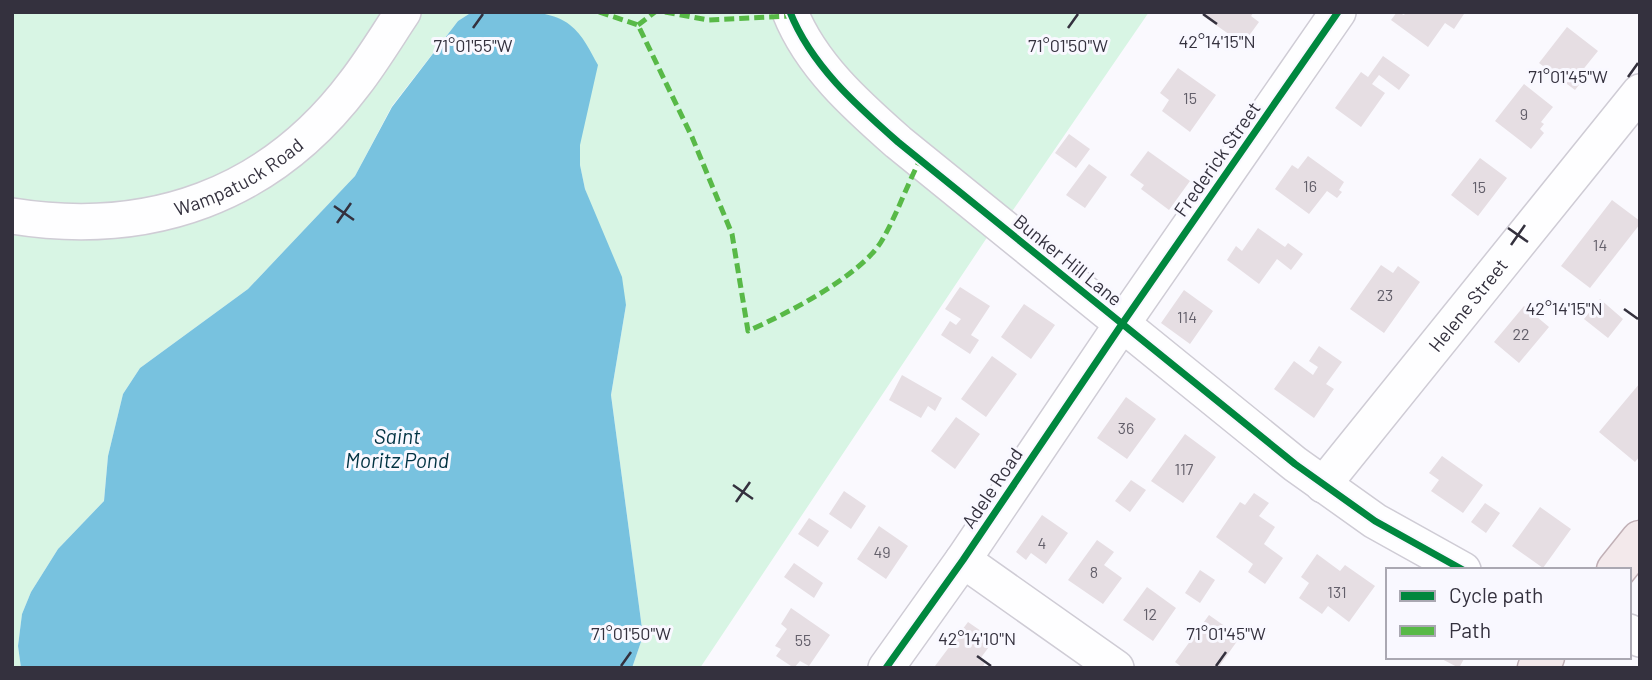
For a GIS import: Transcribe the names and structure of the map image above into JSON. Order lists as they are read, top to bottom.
{
  "streets": {
    "street": [
      "Frederick Street",
      "Wampatuck Road",
      "Bunker Hill Lane",
      "Helene Street",
      "Adele Road"
    ]
  },
  "crossings": [
    ["Frederick Street", "Bunker Hill Lane"],
    ["Frederick Street", "Adele Road"],
    ["Bunker Hill Lane", "Helene Street"],
    ["Bunker Hill Lane", "Adele Road"]
  ],
  "water": ["Saint Moritz Pond"],
  "house_numbers": [
    "15",
    "9",
    "16",
    "15",
    "14",
    "23",
    "114",
    "22",
    "36",
    "117",
    "4",
    "49",
    "8",
    "131",
    "12",
    "55"
  ],
  "legend": ["Cycle path", "Path"],
  "coordinates": [
    "42°14'15\"N",
    "71°01'55\"W",
    "71°01'50\"W",
    "71°01'45\"W",
    "42°14'10\"N"
  ]
}
